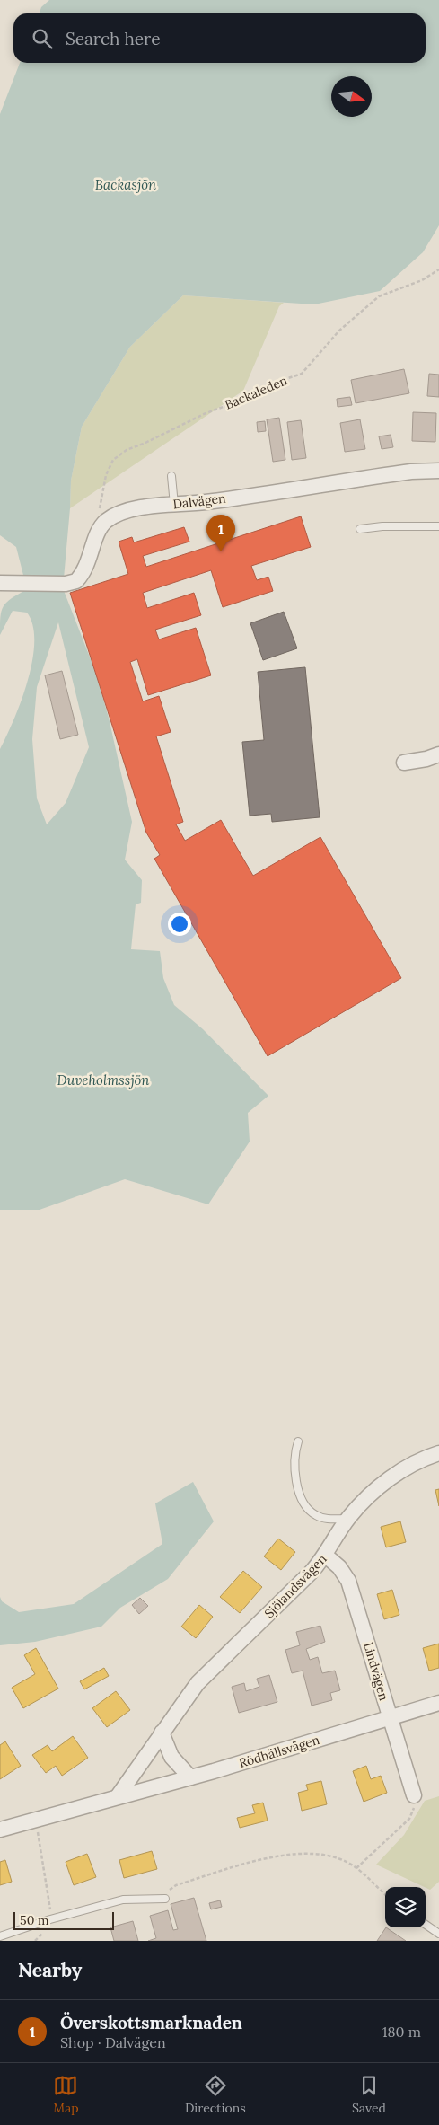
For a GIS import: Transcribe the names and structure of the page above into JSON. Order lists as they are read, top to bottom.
{
  "streets": {
    "street": [
      "Dalvägen",
      "Sjölandsvägen",
      "Lindvägen",
      "Rödhällsvägen"
    ],
    "path": ["Backaleden"]
  },
  "crossings": [
    ["Backaleden", "Dalvägen"],
    ["Sjölandsvägen", "Lindvägen"],
    ["Sjölandsvägen", "Rödhällsvägen"],
    ["Lindvägen", "Rödhällsvägen"]
  ],
  "water": ["Backasjön", "Duveholmssjön"],
  "scale_bar": "50 m",
  "north": "right",
  "page": {
    "search": "Search here",
    "pins": "1",
    "scale": "50 m",
    "heading": "Nearby",
    "list": [
      {
        "mark": "1",
        "name": "Överskottsmarknaden",
        "note": "Shop · Dalvägen",
        "value": "180 m"
      }
    ],
    "nav": ["Map", "Directions", "Saved"]
  }
}
